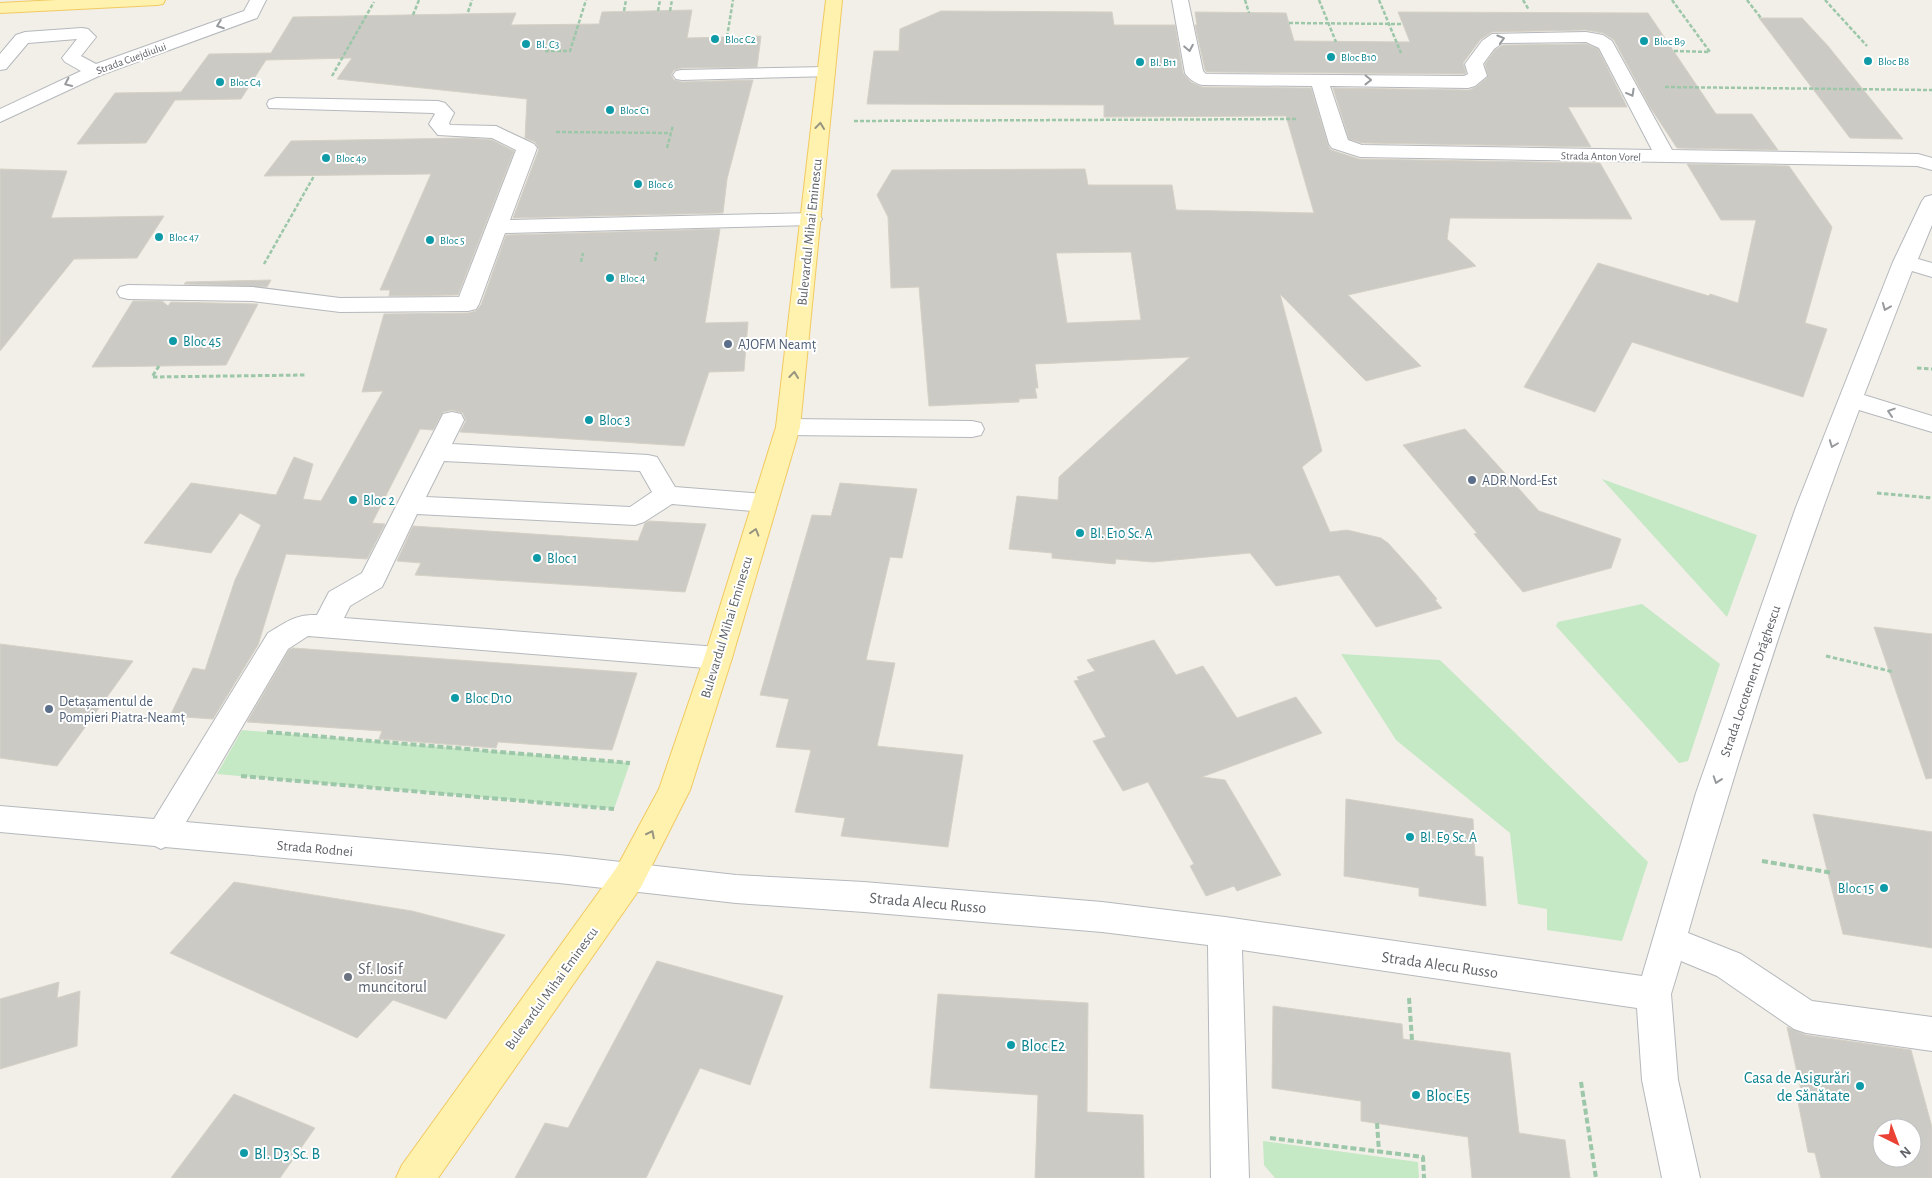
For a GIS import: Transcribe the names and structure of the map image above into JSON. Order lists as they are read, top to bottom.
{
  "streets": {
    "main road": ["Bulevardul Mihai Eminescu"],
    "street": [
      "Strada Cuejdiului",
      "Strada Anton Vorel",
      "Strada Locotenent Drăghescu",
      "Strada Rodnei",
      "Strada Alecu Russo"
    ]
  },
  "crossings": [
    ["Bulevardul Mihai Eminescu", "Strada Rodnei"],
    ["Bulevardul Mihai Eminescu", "Strada Alecu Russo"],
    ["Strada Locotenent Drăghescu", "Strada Alecu Russo"],
    ["Strada Rodnei", "Strada Alecu Russo"]
  ],
  "one_way": ["Bulevardul Mihai Eminescu", "Strada Locotenent Drăghescu"],
  "places": [
    "Bloc C2",
    "Bloc B9",
    "Bl. C3",
    "Bloc B10",
    "Bloc B8",
    "Bl. B11",
    "Bloc C4",
    "Bloc C1",
    "Bloc 49",
    "Bloc 6",
    "Bloc 47",
    "Bloc 5",
    "Bloc 4",
    "Bloc 45",
    "AJOFM Neamț",
    "Bloc 3",
    "ADR Nord-Est",
    "Bloc 2",
    "Bl. E10 Sc. A",
    "Bloc 1",
    "Bloc D10",
    "Detașamentul de Pompieri Piatra-Neamț",
    "Bl. E9 Sc. A",
    "Bloc 15",
    "Sf. Iosif muncitorul",
    "Bloc E2",
    "Casa de Asigurări de Sănătate",
    "Bloc E5",
    "Bl. D3 Sc. B"
  ],
  "north": "bottom right"
}
